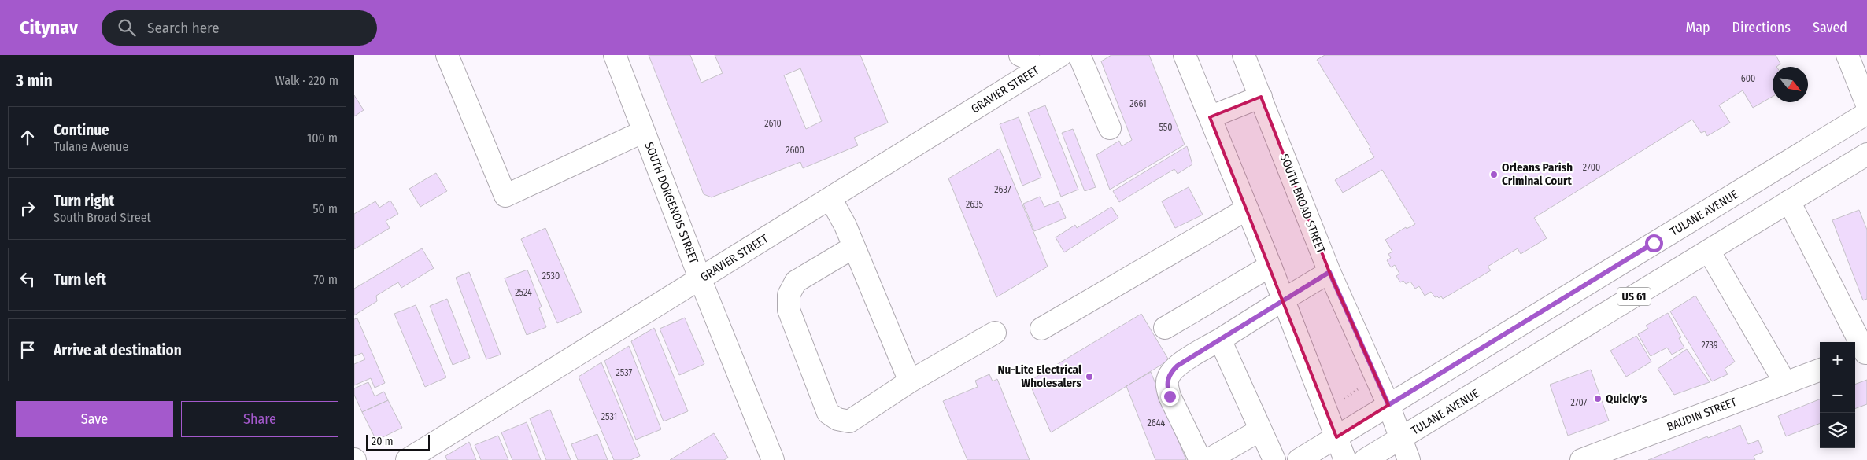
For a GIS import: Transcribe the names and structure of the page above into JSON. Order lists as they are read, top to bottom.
{
  "streets": {
    "main road": [
      "GRAVIER STREET",
      "SOUTH DORGENOIS STREET",
      "SOUTH BROAD STREET",
      "TULANE AVENUE",
      "US 61",
      "BAUDIN STREET"
    ]
  },
  "crossings": [
    ["GRAVIER STREET", "SOUTH DORGENOIS STREET"],
    ["SOUTH BROAD STREET", "TULANE AVENUE"]
  ],
  "places": ["Orleans Parish Criminal Court", "Nu-Lite Electrical Wholesalers", "Quicky's"],
  "house_numbers": [
    "600",
    "2661",
    "2610",
    "550",
    "2600",
    "2700",
    "2637",
    "2635",
    "2530",
    "2524",
    "2739",
    "2537",
    "2707",
    "2531",
    "2644"
  ],
  "scale_bar": "20 m",
  "north": "bottom right",
  "page": {
    "header": "Citynav",
    "search": "Search here",
    "nav": ["Map", "Directions", "Saved"],
    "heading": ["3 min", "Walk · 220 m"],
    "list": [
      ["Continue", "Tulane Avenue", "100 m"],
      ["Turn right", "South Broad Street", "50 m"],
      ["Turn left", "70 m"],
      "Arrive at destination"
    ],
    "map_buttons": ["+", "−"],
    "buttons": ["Save", "Share"],
    "scale": "20 m"
  }
}
